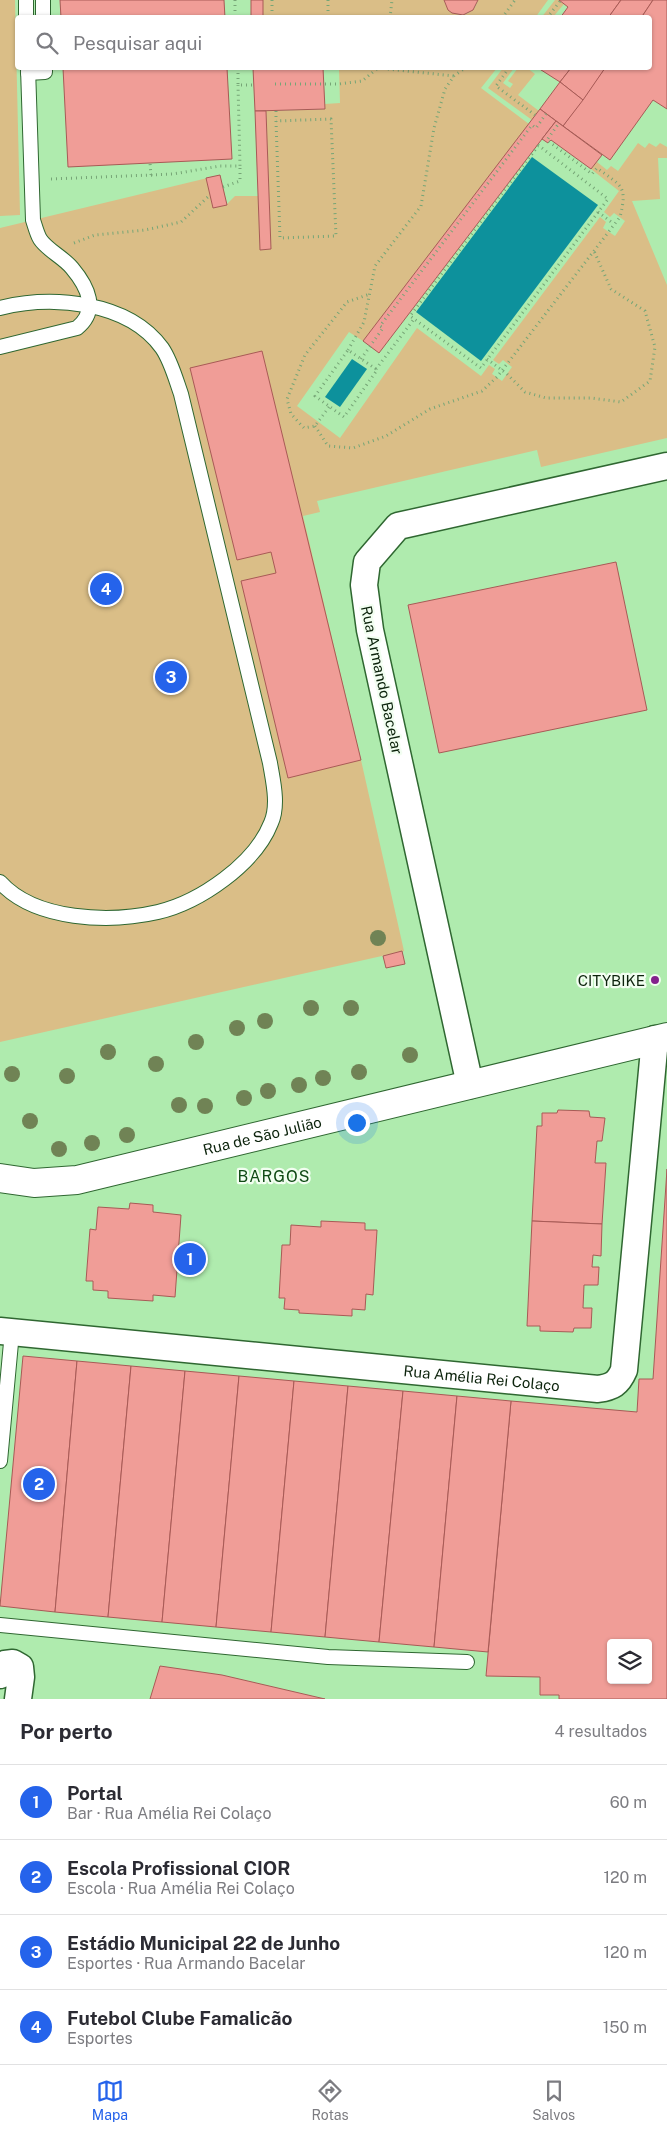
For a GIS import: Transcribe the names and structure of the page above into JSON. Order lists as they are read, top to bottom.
{
  "streets": {
    "street": ["Rua Armando Bacelar", "Rua de São Julião", "Rua Amélia Rei Colaço"]
  },
  "crossings": [
    ["Rua Armando Bacelar", "Rua de São Julião"],
    ["Rua de São Julião", "Rua Amélia Rei Colaço"]
  ],
  "districts": ["BARGOS"],
  "places": ["CITYBIKE"],
  "page": {
    "search": "Pesquisar aqui",
    "pins": [
      "4",
      "3",
      "1",
      "2"
    ],
    "heading": ["Por perto", "4 resultados"],
    "list": [
      {
        "mark": "1",
        "name": "Portal",
        "note": "Bar · Rua Amélia Rei Colaço",
        "value": "60 m"
      },
      {
        "mark": "2",
        "name": "Escola Profissional CIOR",
        "note": "Escola · Rua Amélia Rei Colaço",
        "value": "120 m"
      },
      {
        "mark": "3",
        "name": "Estádio Municipal 22 de Junho",
        "note": "Esportes · Rua Armando Bacelar",
        "value": "120 m"
      },
      {
        "mark": "4",
        "name": "Futebol Clube Famalicão",
        "note": "Esportes",
        "value": "150 m"
      }
    ],
    "nav": ["Mapa", "Rotas", "Salvos"]
  }
}
